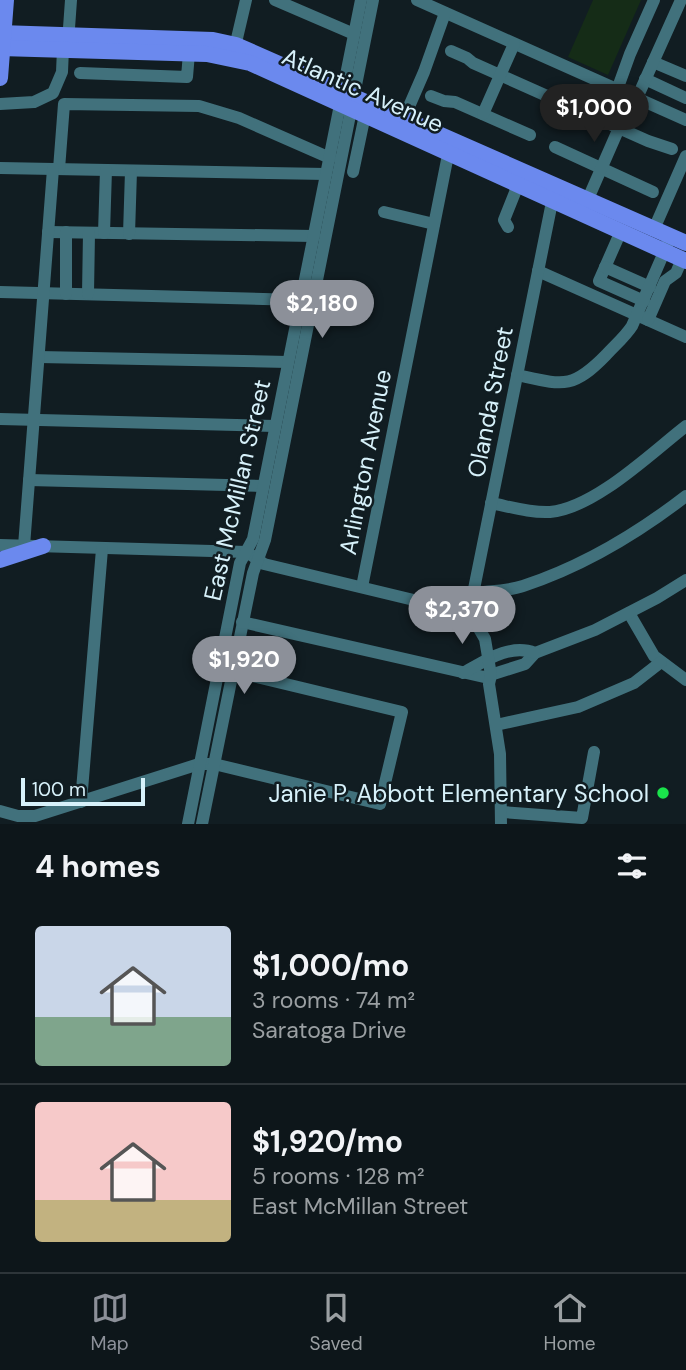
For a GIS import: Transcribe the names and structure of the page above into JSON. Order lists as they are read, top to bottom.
{
  "streets": {
    "main road": ["Atlantic Avenue"],
    "street": ["Olanda Street", "Arlington Avenue", "East McMillan Street"]
  },
  "crossings": [
    ["Atlantic Avenue", "Olanda Street"],
    ["Atlantic Avenue", "Arlington Avenue"],
    ["Atlantic Avenue", "East McMillan Street"]
  ],
  "places": ["Janie P. Abbott Elementary School"],
  "scale_bar": "100 m",
  "page": {
    "price": [
      "$1,000",
      "$2,180",
      "$2,370",
      "$1,920"
    ],
    "scale": "100 m",
    "heading": "4 homes",
    "list": [
      {
        "name": "$1,000/mo",
        "note": "3 rooms · 74 m² · Saratoga Drive"
      },
      {
        "name": "$1,920/mo",
        "note": "5 rooms · 128 m² · East McMillan Street"
      }
    ],
    "tabs": ["Map", "Saved", "Home"]
  }
}
